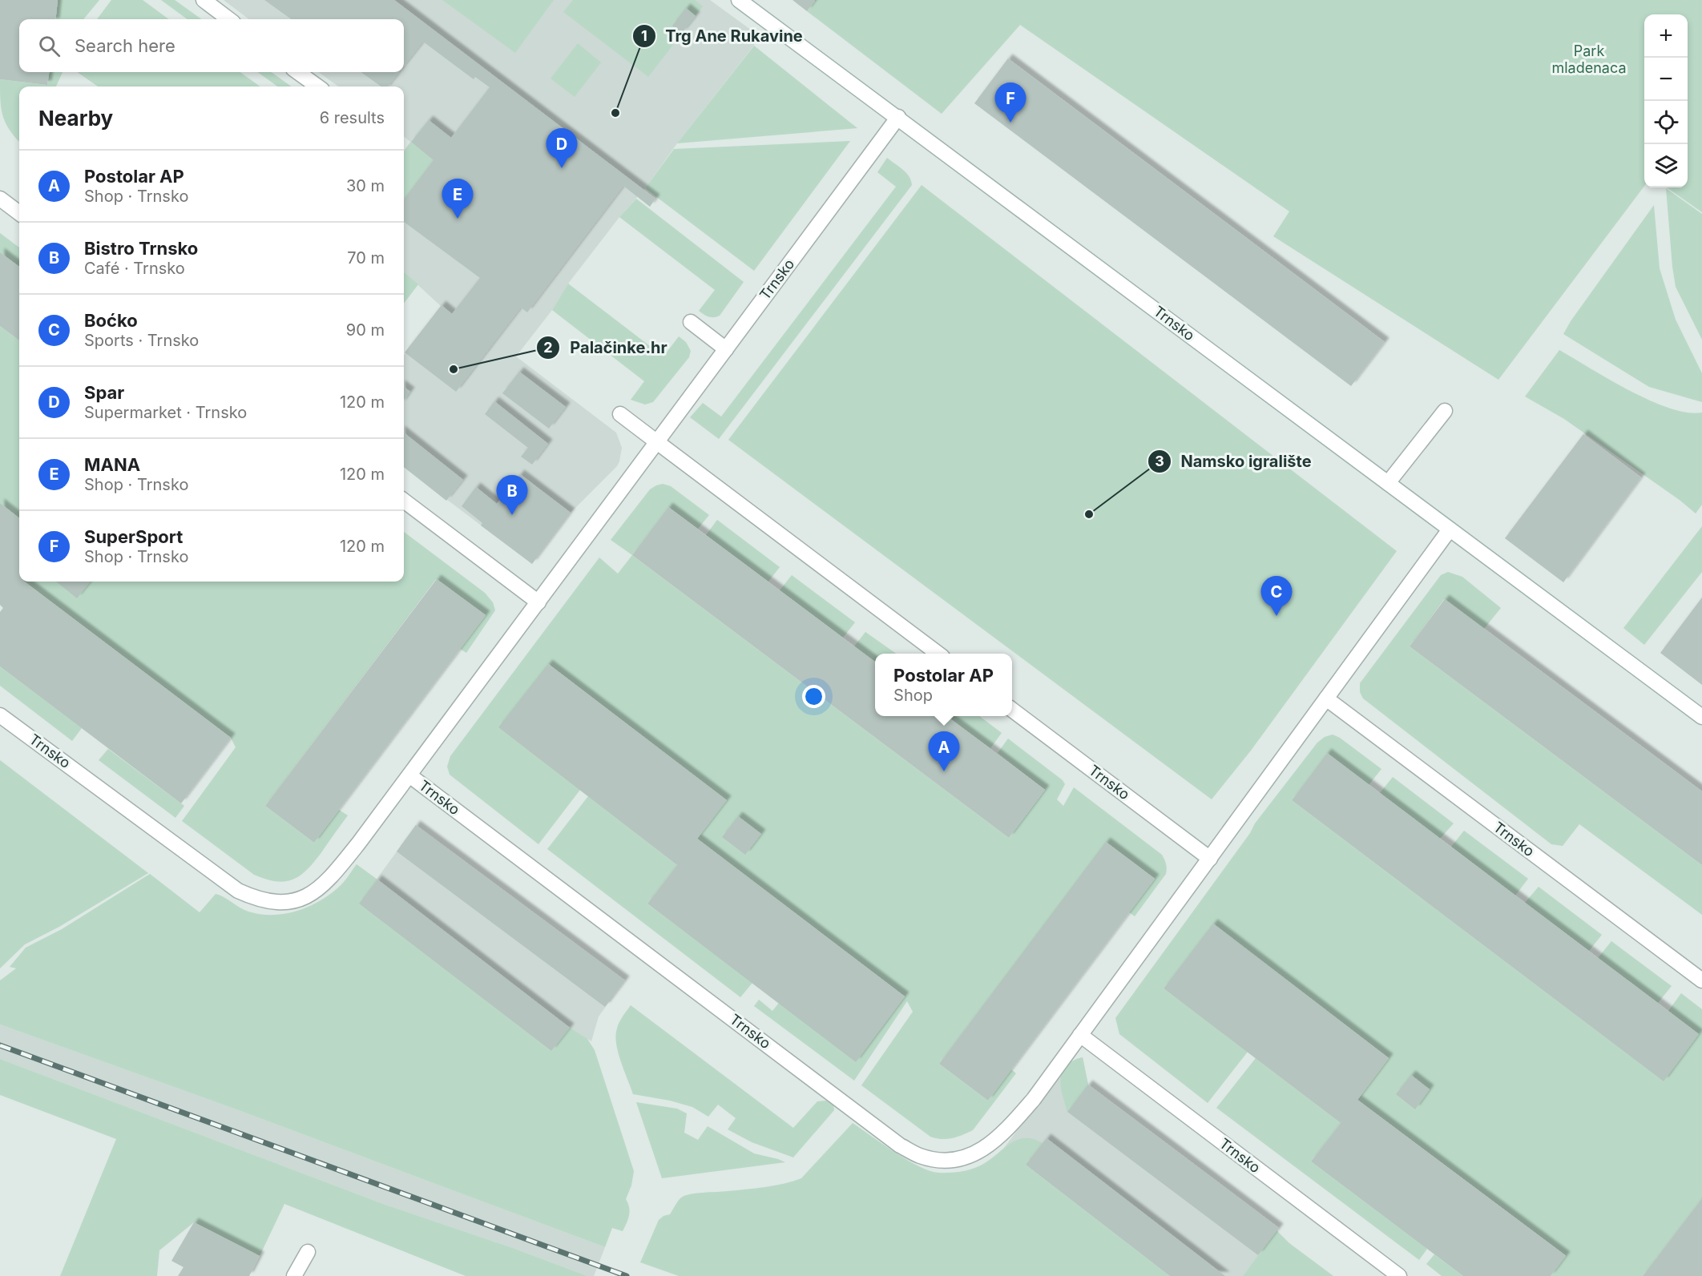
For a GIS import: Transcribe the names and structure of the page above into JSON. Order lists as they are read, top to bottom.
{
  "streets": {
    "street": ["Trnsko"]
  },
  "parks": ["Park mladenaca"],
  "places": ["Trg Ane Rukavine", "Palačinke.hr", "Namsko igralište"],
  "page": {
    "map_buttons": ["+", "−"],
    "search": "Search here",
    "pins": [
      "F",
      "D",
      "E",
      "B",
      "C",
      "A"
    ],
    "heading": ["Nearby", "6 results"],
    "list": [
      {
        "mark": "A",
        "name": "Postolar AP",
        "note": "Shop · Trnsko",
        "value": "30 m"
      },
      {
        "mark": "B",
        "name": "Bistro Trnsko",
        "note": "Café · Trnsko",
        "value": "70 m"
      },
      {
        "mark": "C",
        "name": "Boćko",
        "note": "Sports · Trnsko",
        "value": "90 m"
      },
      {
        "mark": "D",
        "name": "Spar",
        "note": "Supermarket · Trnsko",
        "value": "120 m"
      },
      {
        "mark": "E",
        "name": "MANA",
        "note": "Shop · Trnsko",
        "value": "120 m"
      },
      {
        "mark": "F",
        "name": "SuperSport",
        "note": "Shop · Trnsko",
        "value": "120 m"
      }
    ],
    "popup": ["Postolar AP", "Shop"]
  }
}
